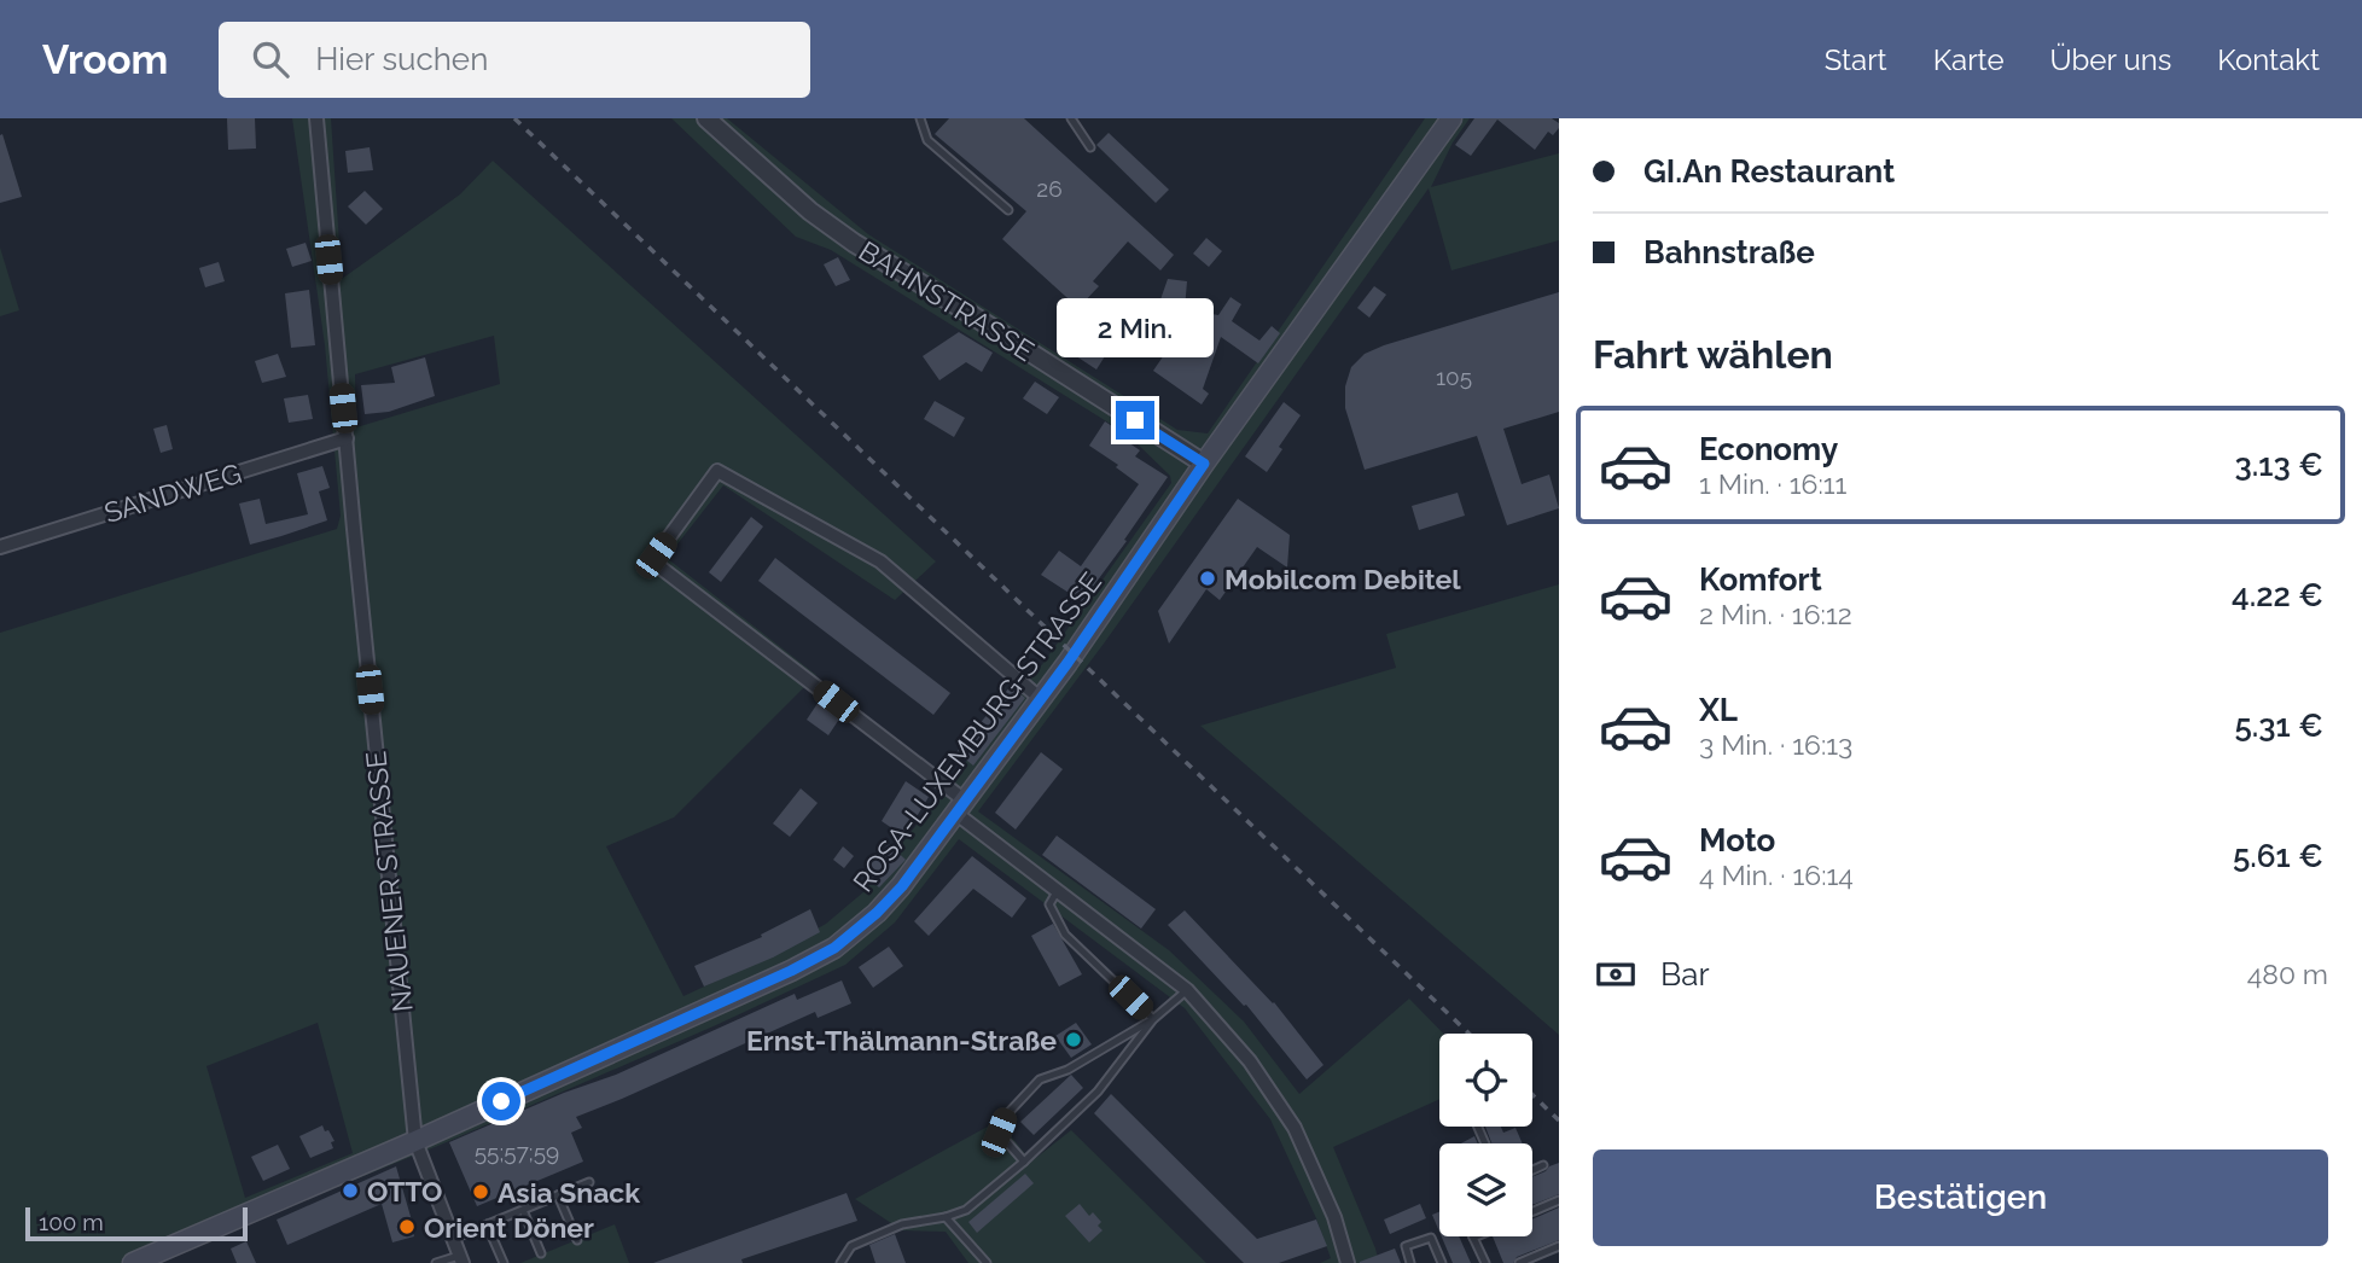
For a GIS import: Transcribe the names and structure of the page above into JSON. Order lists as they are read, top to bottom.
{
  "streets": {
    "main road": ["ROSA-LUXEMBURG-STRASSE"],
    "street": ["BAHNSTRASSE", "SANDWEG", "NAUENER STRASSE"]
  },
  "crossings": [
    ["BAHNSTRASSE", "ROSA-LUXEMBURG-STRASSE"],
    ["SANDWEG", "NAUENER STRASSE"],
    ["ROSA-LUXEMBURG-STRASSE", "NAUENER STRASSE"]
  ],
  "places": [
    "Mobilcom Debitel",
    "Ernst-Thälmann-Straße",
    "OTTO",
    "Asia Snack",
    "Orient Döner"
  ],
  "house_numbers": ["26", "105", "55;57;59"],
  "scale_bar": "100 m",
  "page": {
    "header": "Vroom",
    "search": "Hier suchen",
    "nav": [
      "Start",
      "Karte",
      "Über uns",
      "Kontakt"
    ],
    "banner": ["GI.An Restaurant", "Bahnstraße"],
    "bubble": "2 Min.",
    "heading": "Fahrt wählen",
    "list": [
      {
        "name": "Economy",
        "note": "1 Min. · 16:11",
        "value": "3.13 €"
      },
      {
        "name": "Komfort",
        "note": "2 Min. · 16:12",
        "value": "4.22 €"
      },
      {
        "name": "XL",
        "note": "3 Min. · 16:13",
        "value": "5.31 €"
      },
      {
        "name": "Moto",
        "note": "4 Min. · 16:14",
        "value": "5.61 €"
      }
    ],
    "pay": ["Bar", "480 m"],
    "buttons": "Bestätigen",
    "scale": "100 m"
  }
}
